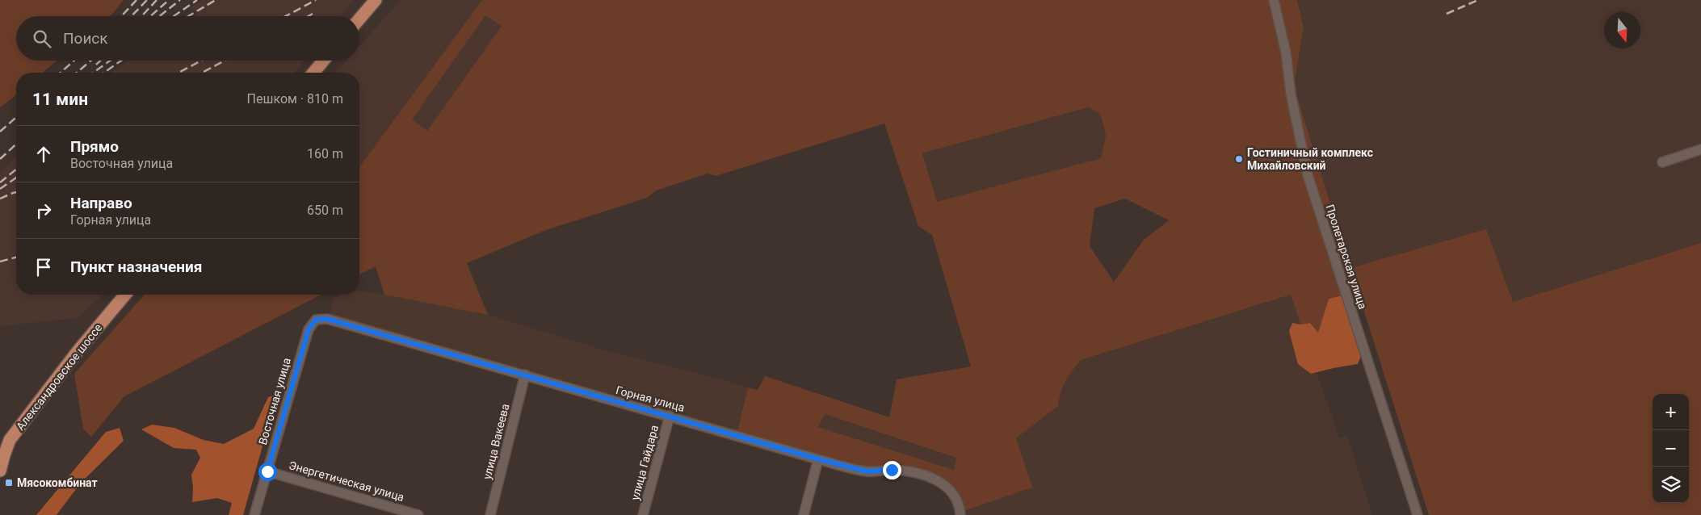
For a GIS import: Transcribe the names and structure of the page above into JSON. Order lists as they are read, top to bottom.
{
  "streets": {
    "main road": ["Александровское шоссе"],
    "street": [
      "Пролетарская улица",
      "Горная улица",
      "Восточная улица",
      "улица Вакеева",
      "улица Гайдара",
      "Энергетическая улица"
    ]
  },
  "crossings": [
    ["Горная улица", "Восточная улица"],
    ["Горная улица", "улица Вакеева"],
    ["Горная улица", "улица Гайдара"],
    ["Восточная улица", "Энергетическая улица"]
  ],
  "places": {
    "other": ["Гостиничный комплекс Михайловский"],
    "transit": ["Мясокомбинат"]
  },
  "north": "bottom",
  "page": {
    "search": "Поиск",
    "heading": ["11 мин", "Пешком · 810 m"],
    "list": [
      ["Прямо", "Восточная улица", "160 m"],
      ["Направо", "Горная улица", "650 m"],
      "Пункт назначения"
    ],
    "map_buttons": ["+", "−"]
  }
}
